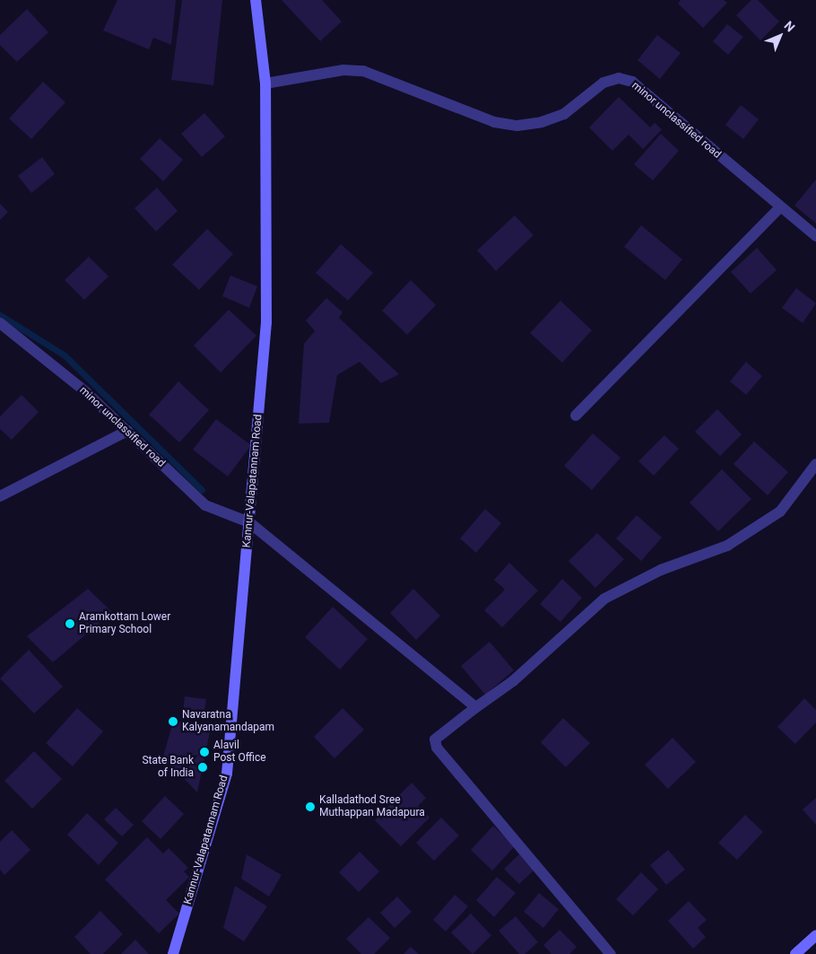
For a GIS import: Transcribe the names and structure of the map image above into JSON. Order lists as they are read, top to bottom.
{
  "streets": {
    "main road": ["Kannur-Valapatannam Road"],
    "street": ["minor unclassified road"]
  },
  "crossings": [
    ["minor unclassified road", "Kannur-Valapatannam Road"]
  ],
  "places": [
    "Aramkottam Lower Primary School",
    "Navaratna Kalyanamandapam",
    "Alavil Post Office",
    "State Bank of India",
    "Kalladathod Sree Muthappan Madapura"
  ],
  "north": "top right"
}
